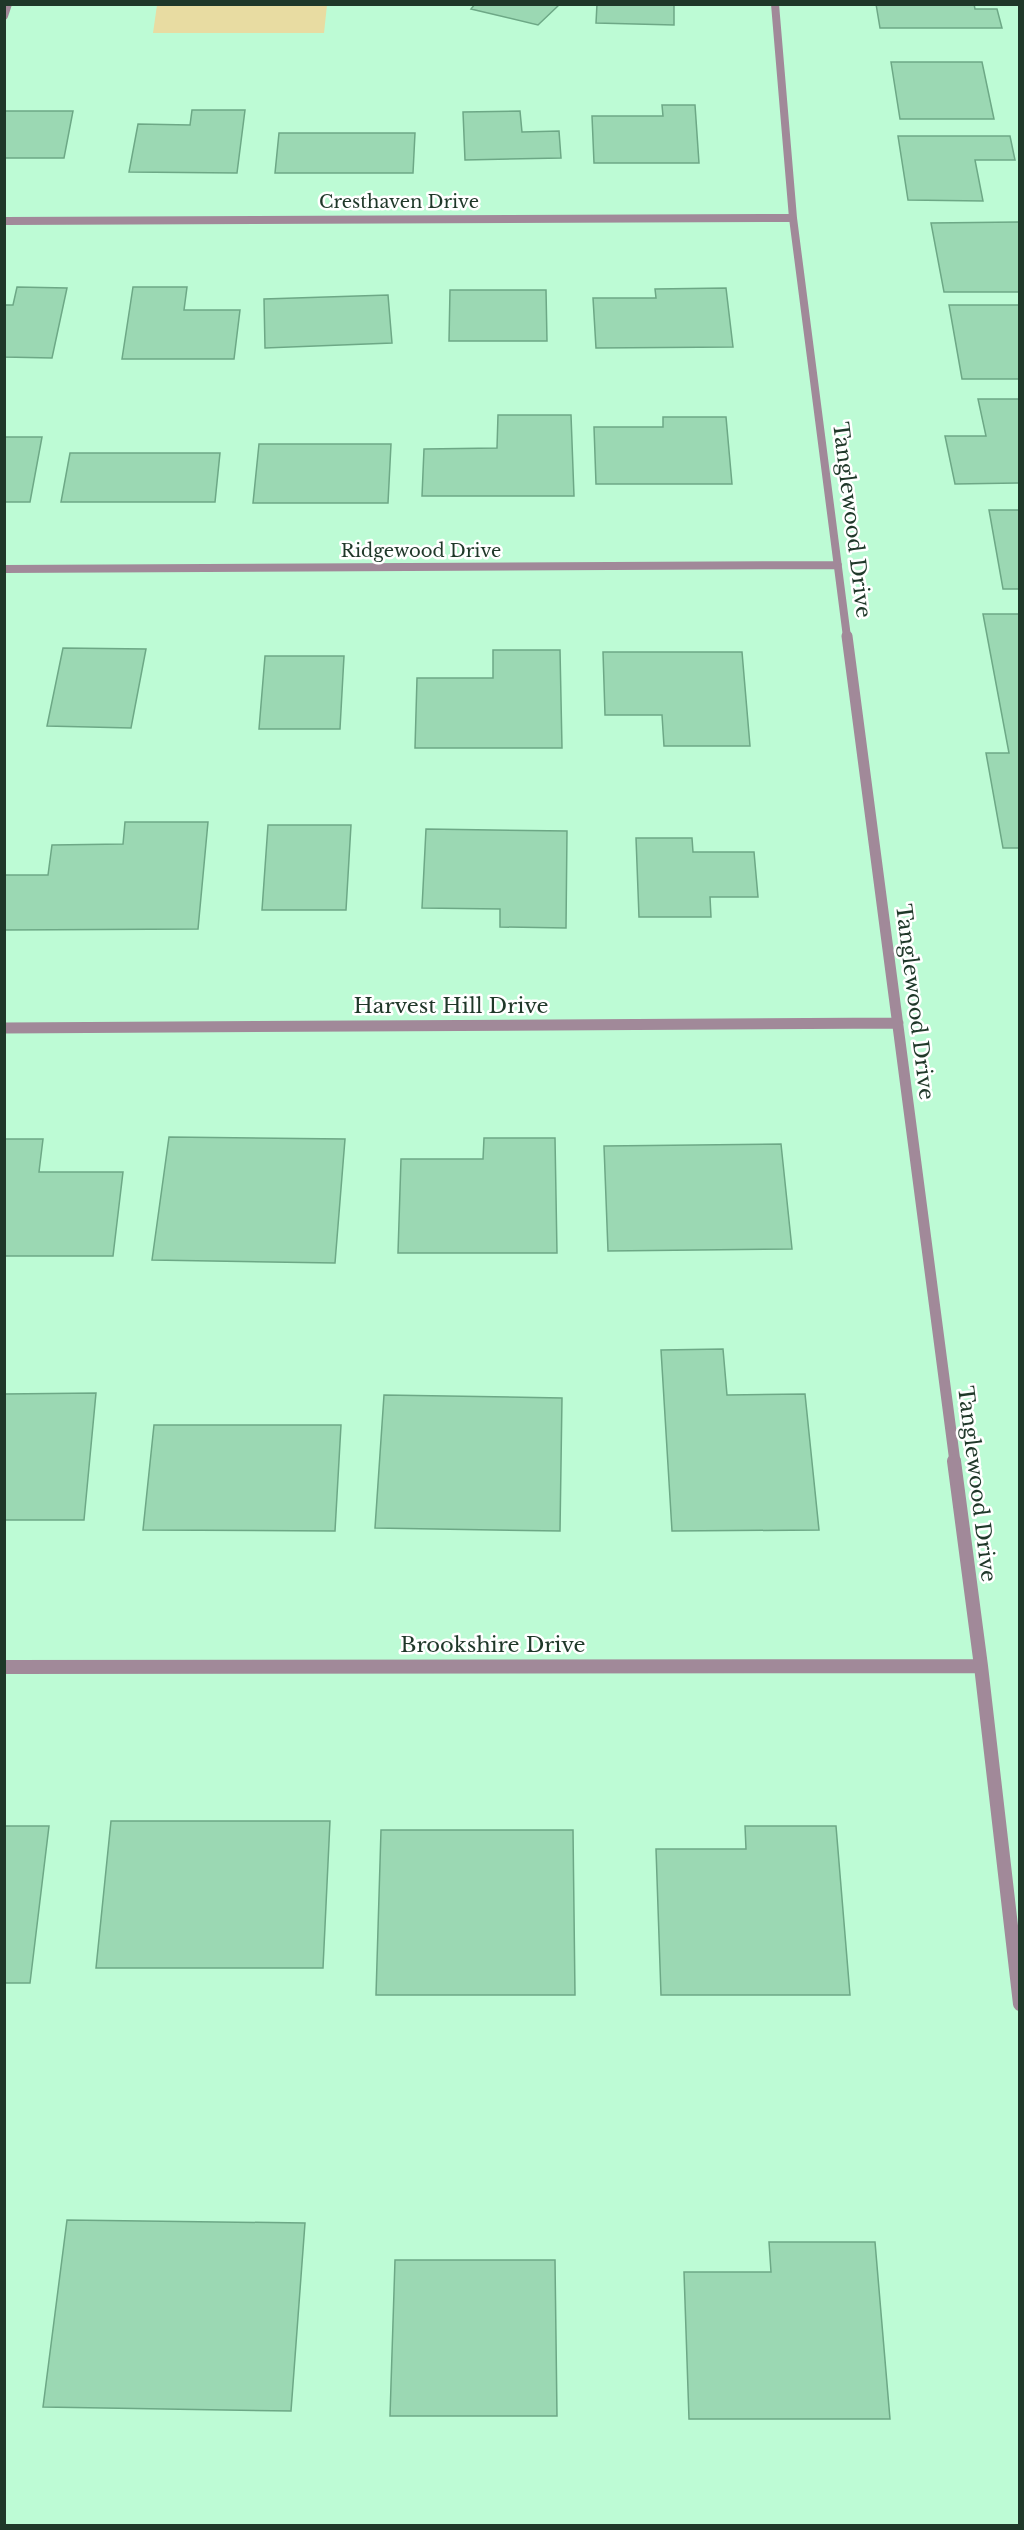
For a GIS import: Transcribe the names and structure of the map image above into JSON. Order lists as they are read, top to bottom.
{
  "streets": {
    "street": [
      "Cresthaven Drive",
      "Tanglewood Drive",
      "Ridgewood Drive",
      "Harvest Hill Drive",
      "Brookshire Drive"
    ]
  },
  "crossings": [
    ["Cresthaven Drive", "Tanglewood Drive"],
    ["Tanglewood Drive", "Ridgewood Drive"],
    ["Tanglewood Drive", "Harvest Hill Drive"],
    ["Tanglewood Drive", "Brookshire Drive"]
  ]
}
